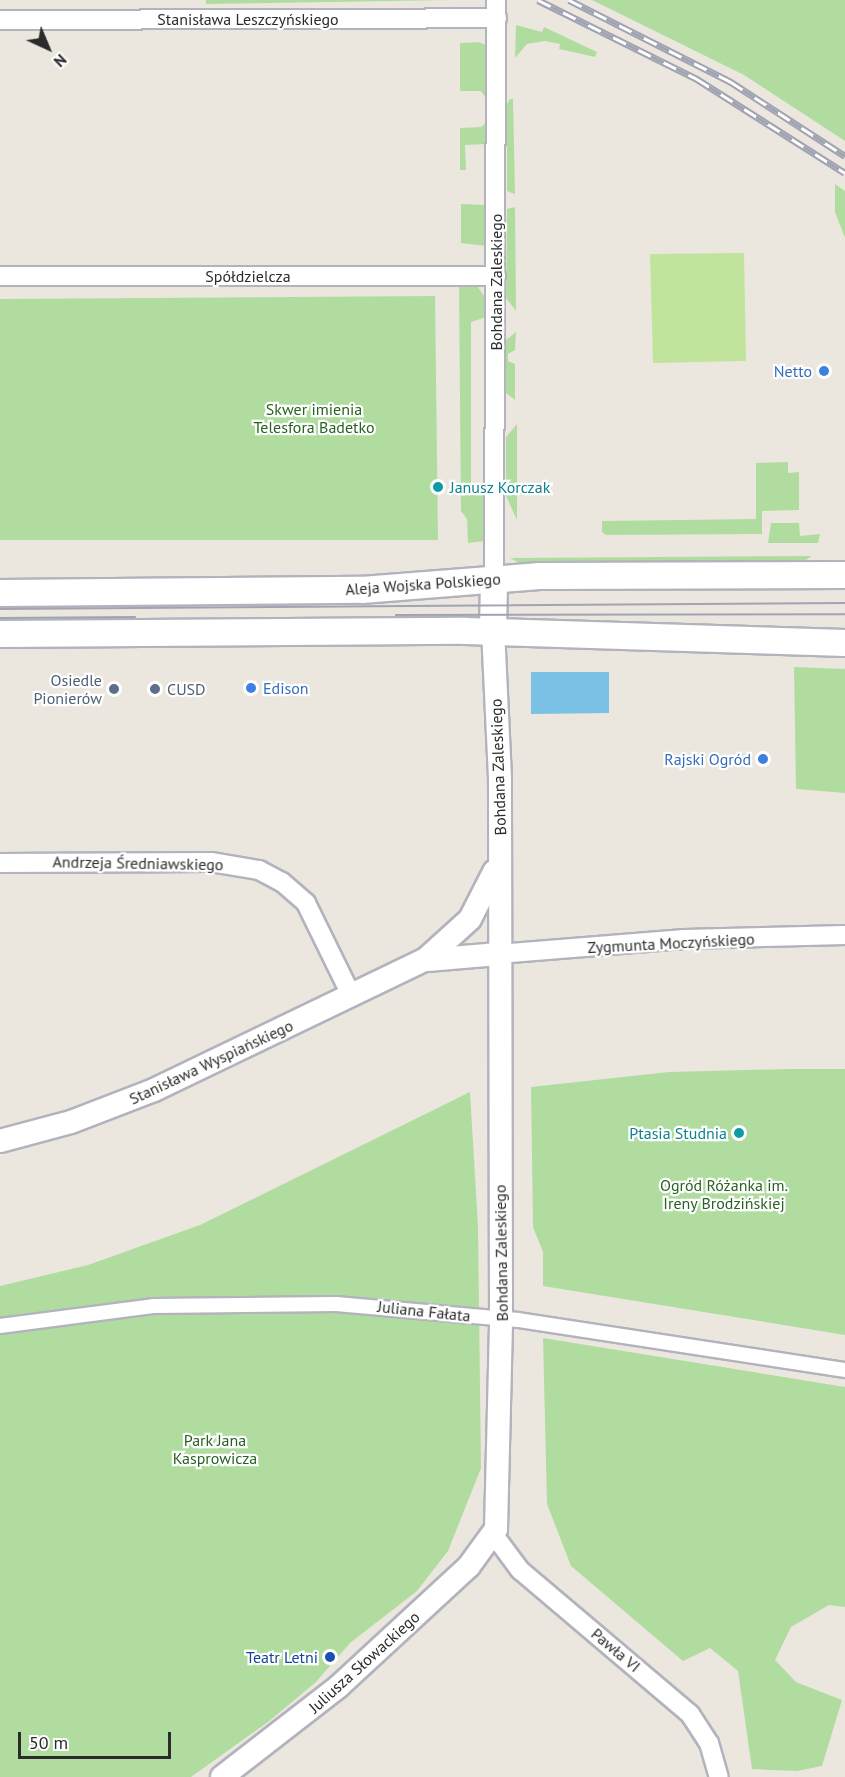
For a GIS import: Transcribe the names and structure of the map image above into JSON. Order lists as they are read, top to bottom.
{
  "streets": {
    "main road": ["Bohdana Zaleskiego", "Aleja Wojska Polskiego"],
    "street": [
      "Stanisława Leszczyńskiego",
      "Spółdzielcza",
      "Andrzeja Średniawskiego",
      "Zygmunta Moczyńskiego",
      "Stanisława Wyspiańskiego",
      "Juliana Fałata",
      "Pawła VI",
      "Juliusza Słowackiego"
    ]
  },
  "crossings": [
    ["Stanisława Leszczyńskiego", "Bohdana Zaleskiego"],
    ["Spółdzielcza", "Bohdana Zaleskiego"],
    ["Bohdana Zaleskiego", "Aleja Wojska Polskiego"],
    ["Bohdana Zaleskiego", "Zygmunta Moczyńskiego"],
    ["Bohdana Zaleskiego", "Stanisława Wyspiańskiego"],
    ["Bohdana Zaleskiego", "Juliana Fałata"],
    ["Bohdana Zaleskiego", "Pawła VI"],
    ["Bohdana Zaleskiego", "Juliusza Słowackiego"],
    ["Andrzeja Średniawskiego", "Stanisława Wyspiańskiego"],
    ["Zygmunta Moczyńskiego", "Stanisława Wyspiańskiego"],
    ["Pawła VI", "Juliusza Słowackiego"]
  ],
  "parks": ["Skwer imienia Telesfora Badetko", "Ogród Różanka im. Ireny Brodzińskiej", "Park Jana Kasprowicza"],
  "places": [
    "Netto",
    "Janusz Korczak",
    "Edison",
    "Osiedle Pionierów",
    "CUSD",
    "Rajski Ogród",
    "Ptasia Studnia",
    "Teatr Letni"
  ],
  "scale_bar": "50 m",
  "north": "bottom right"
}
